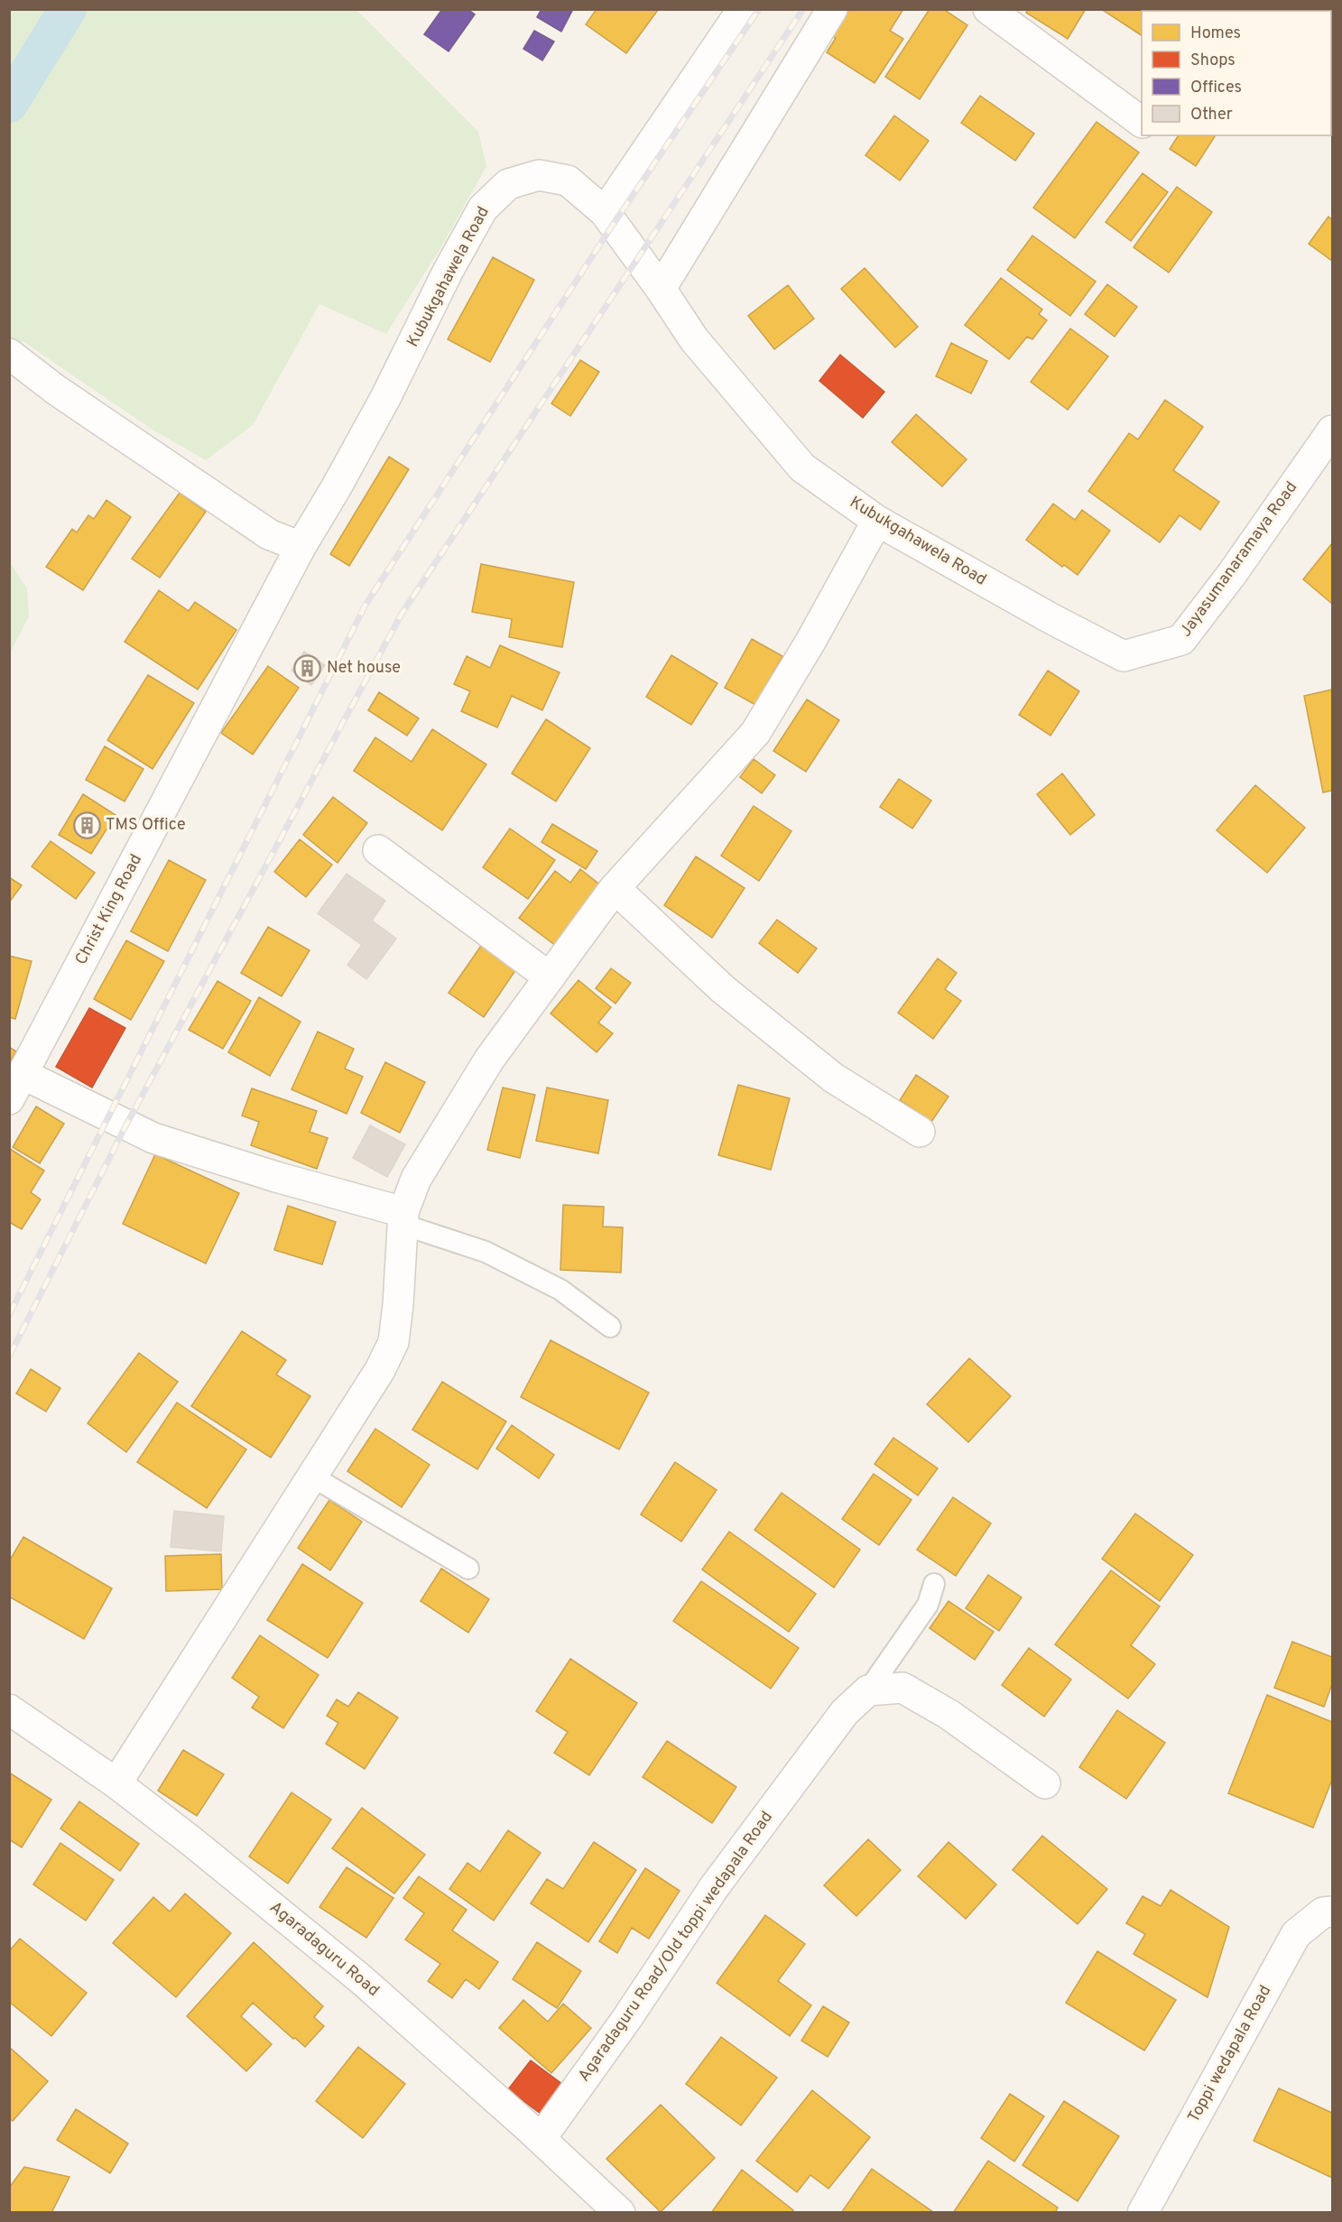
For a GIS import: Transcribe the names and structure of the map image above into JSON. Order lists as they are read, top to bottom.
{
  "streets": {
    "street": [
      "Kubukgahawela Road",
      "Jayasumanaramaya Road",
      "Christ King Road",
      "Agaradaguru Road/Old toppi wedapala Road",
      "Agaradaguru Road",
      "Toppi wedapala Road"
    ]
  },
  "crossings": [
    ["Kubukgahawela Road", "Jayasumanaramaya Road"],
    ["Kubukgahawela Road", "Christ King Road"],
    ["Agaradaguru Road/Old toppi wedapala Road", "Agaradaguru Road"]
  ],
  "places": {
    "building": ["Net house", "TMS Office"]
  },
  "legend": [
    "Homes",
    "Shops",
    "Offices",
    "Other"
  ]
}
